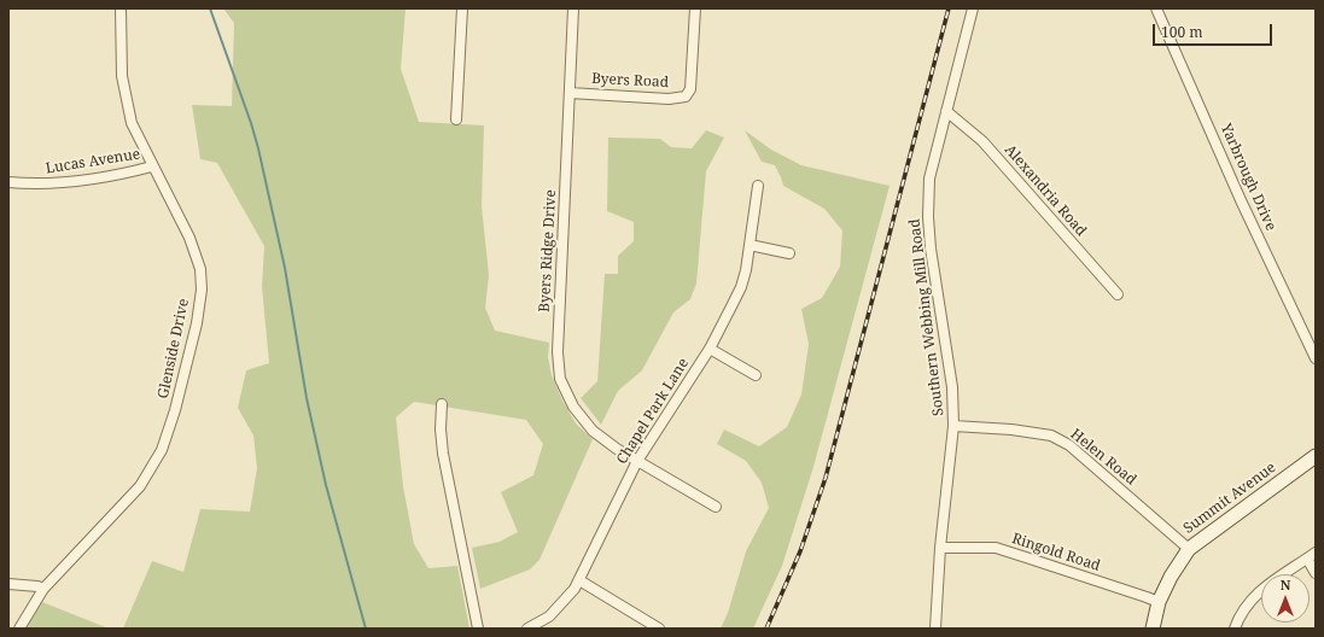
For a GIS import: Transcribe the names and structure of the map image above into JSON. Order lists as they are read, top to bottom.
{
  "streets": {
    "main road": ["Summit Avenue"],
    "street": [
      "Byers Road",
      "Lucas Avenue",
      "Yarbrough Drive",
      "Alexandria Road",
      "Byers Ridge Drive",
      "Southern Webbing Mill Road",
      "Glenside Drive",
      "Chapel Park Lane",
      "Helen Road",
      "Ringold Road"
    ]
  },
  "crossings": [
    ["Byers Road", "Byers Ridge Drive"],
    ["Lucas Avenue", "Glenside Drive"],
    ["Alexandria Road", "Southern Webbing Mill Road"],
    ["Byers Ridge Drive", "Chapel Park Lane"],
    ["Southern Webbing Mill Road", "Helen Road"],
    ["Southern Webbing Mill Road", "Ringold Road"],
    ["Helen Road", "Summit Avenue"],
    ["Summit Avenue", "Ringold Road"]
  ],
  "scale_bar": "100 m",
  "north": "top"
}
